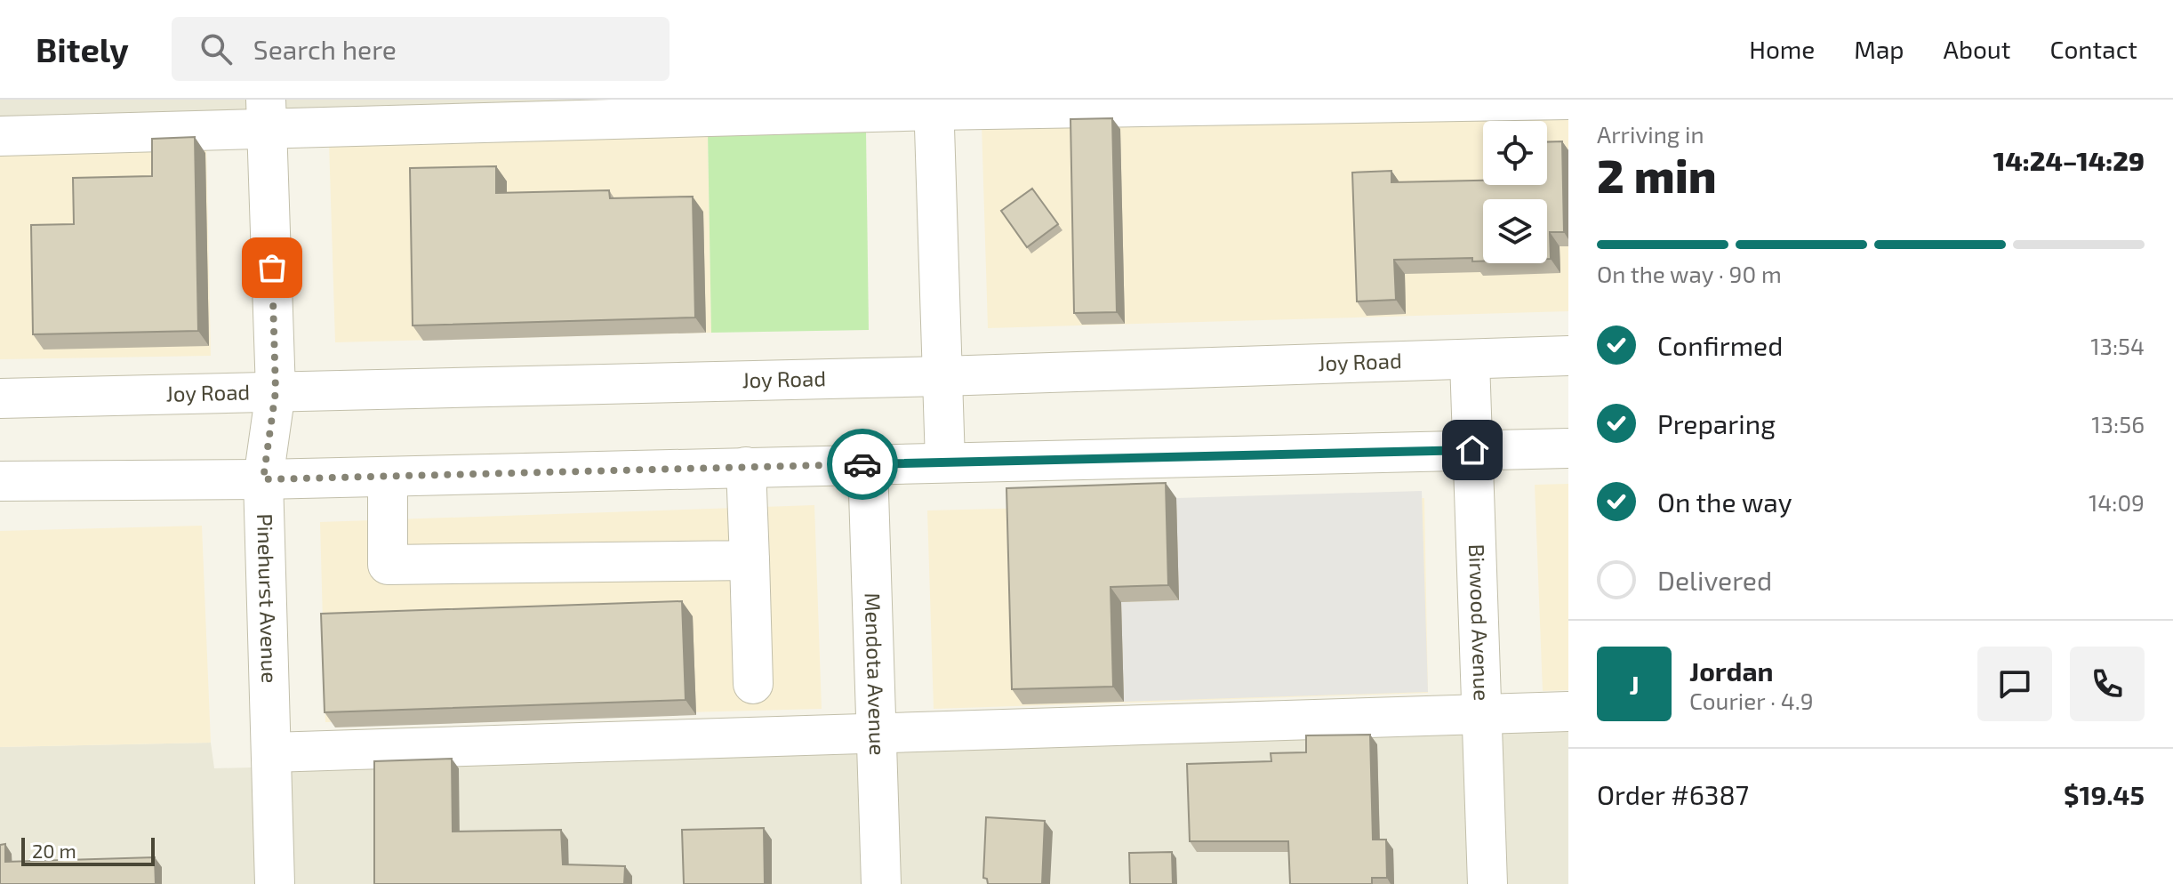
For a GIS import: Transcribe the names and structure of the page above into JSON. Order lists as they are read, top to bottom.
{
  "streets": {
    "street": [
      "Joy Road",
      "Pinehurst Avenue",
      "Birwood Avenue",
      "Mendota Avenue"
    ]
  },
  "crossings": [
    ["Joy Road", "Pinehurst Avenue"],
    ["Joy Road", "Birwood Avenue"]
  ],
  "scale_bar": "20 m",
  "page": {
    "header": "Bitely",
    "search": "Search here",
    "nav": [
      "Home",
      "Map",
      "About",
      "Contact"
    ],
    "heading": ["2 min", "Arriving in", "14:24–14:29"],
    "panel": [
      "Jordan",
      "Courier · 4.9",
      "Order #6387",
      "$19.45"
    ],
    "bar": "On the way · 90 m",
    "list": [
      ["Confirmed", "13:54"],
      ["Preparing", "13:56"],
      ["On the way", "14:09"],
      "Delivered"
    ],
    "round": "J",
    "scale": "20 m"
  }
}
